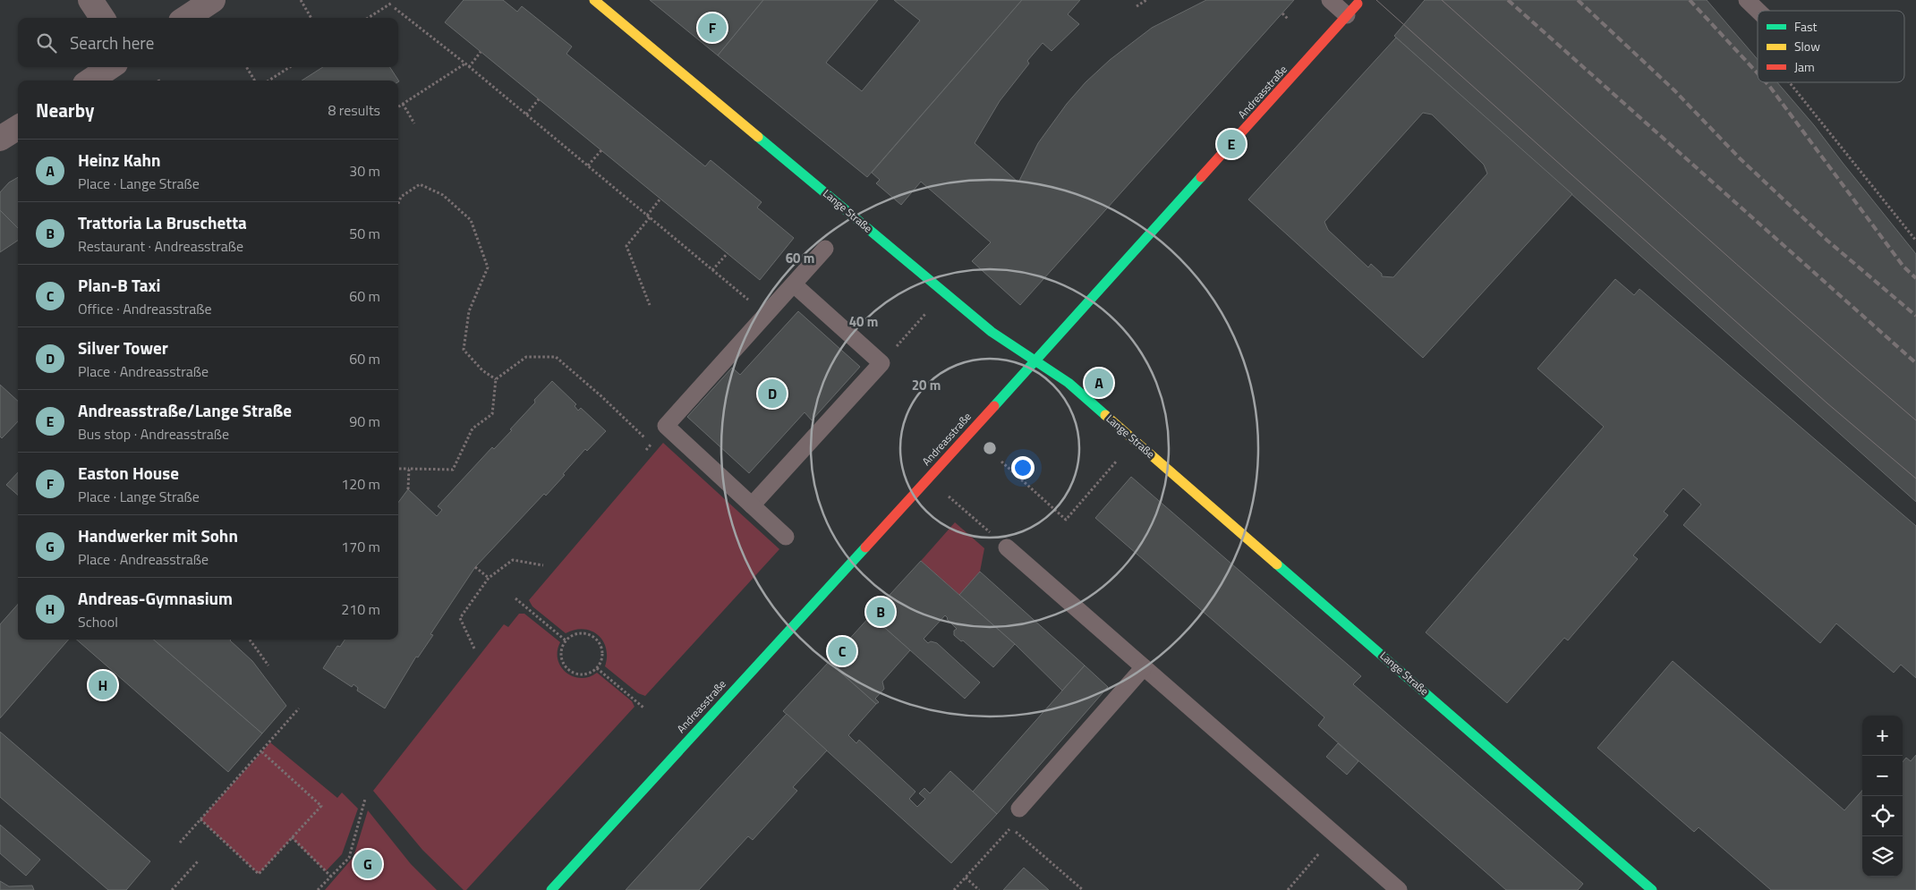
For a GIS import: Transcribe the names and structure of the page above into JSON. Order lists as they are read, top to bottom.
{
  "streets": {
    "street": ["Andreasstraße", "Lange Straße"]
  },
  "crossings": [
    ["Andreasstraße", "Lange Straße"]
  ],
  "legend": ["Fast", "Slow", "Jam"],
  "page": {
    "pins": [
      "F",
      "E",
      "A",
      "D",
      "B",
      "C",
      "H",
      "G"
    ],
    "search": "Search here",
    "heading": ["Nearby", "8 results"],
    "list": [
      {
        "mark": "A",
        "name": "Heinz Kahn",
        "note": "Place · Lange Straße",
        "value": "30 m"
      },
      {
        "mark": "B",
        "name": "Trattoria La Bruschetta",
        "note": "Restaurant · Andreasstraße",
        "value": "50 m"
      },
      {
        "mark": "C",
        "name": "Plan-B Taxi",
        "note": "Office · Andreasstraße",
        "value": "60 m"
      },
      {
        "mark": "D",
        "name": "Silver Tower",
        "note": "Place · Andreasstraße",
        "value": "60 m"
      },
      {
        "mark": "E",
        "name": "Andreasstraße/Lange Straße",
        "note": "Bus stop · Andreasstraße",
        "value": "90 m"
      },
      {
        "mark": "F",
        "name": "Easton House",
        "note": "Place · Lange Straße",
        "value": "120 m"
      },
      {
        "mark": "G",
        "name": "Handwerker mit Sohn",
        "note": "Place · Andreasstraße",
        "value": "170 m"
      },
      {
        "mark": "H",
        "name": "Andreas-Gymnasium",
        "note": "School",
        "value": "210 m"
      }
    ],
    "map_buttons": ["+", "−"]
  },
  "rings": ["60 m", "40 m", "20 m"]
}
